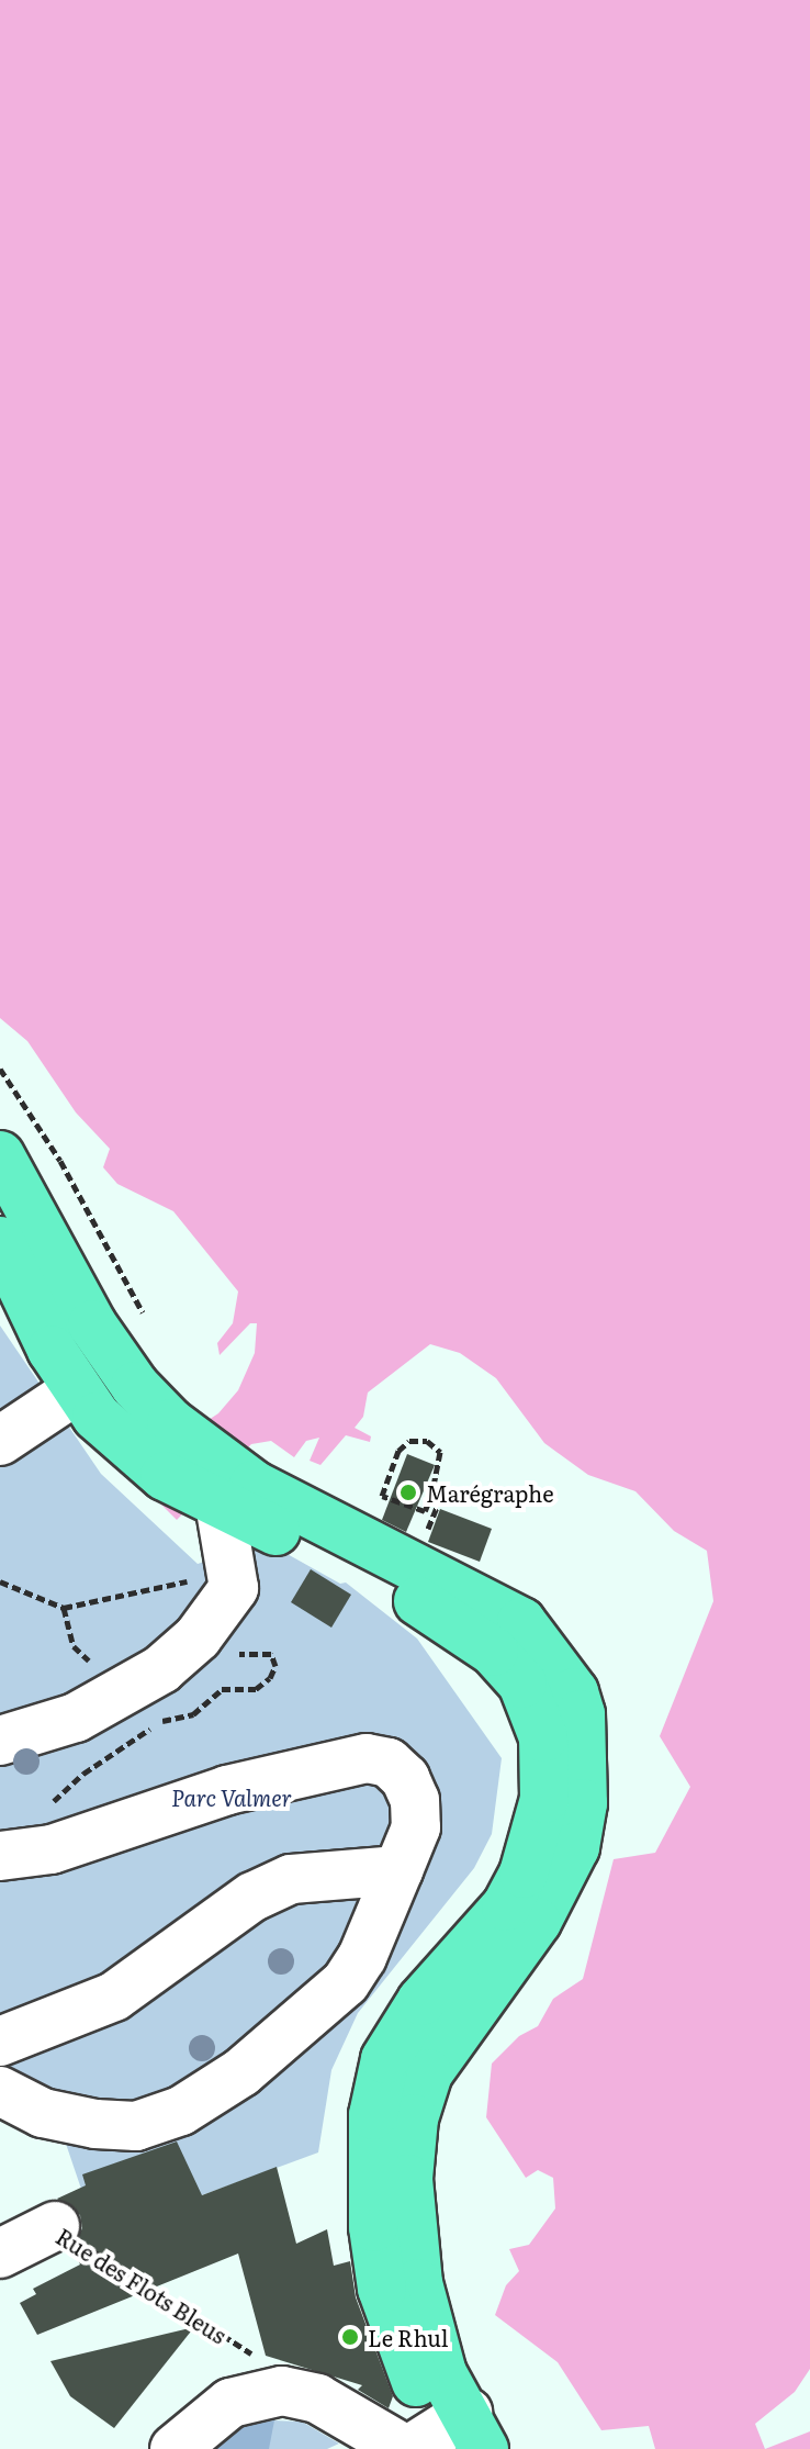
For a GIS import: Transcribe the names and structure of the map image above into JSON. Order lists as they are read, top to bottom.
{
  "streets": {
    "street": ["Rue des Flots Bleus"]
  },
  "parks": ["Parc Valmer"],
  "places": ["Marégraphe", "Le Rhul"]
}
